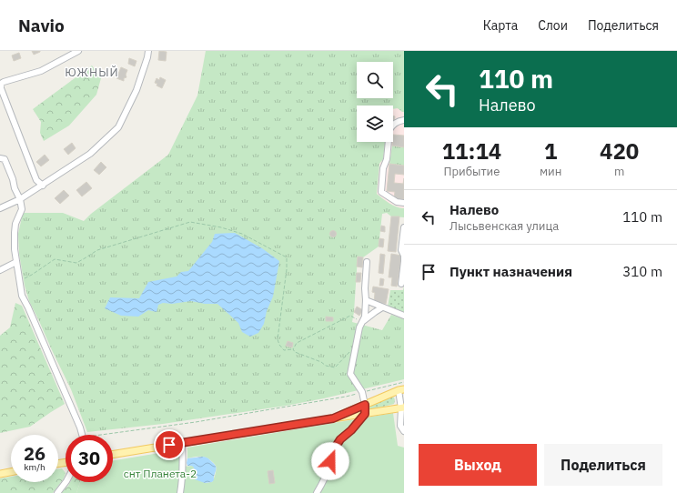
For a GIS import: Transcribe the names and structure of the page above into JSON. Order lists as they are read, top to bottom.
{
  "districts": ["ЮЖНЫЙ"],
  "parks": ["снт Планета-2"],
  "page": {
    "header": "Navio",
    "nav": ["Карта", "Слои", "Поделиться"],
    "turn": ["110 m", "Налево"],
    "eta": [
      "11:14",
      "Прибытие",
      "1",
      "мин",
      "420",
      "m"
    ],
    "list": [
      {
        "name": "Налево",
        "note": "Лысьвенская улица",
        "value": "110 m"
      },
      {
        "name": "Пункт назначения",
        "value": "310 m"
      }
    ],
    "speed": "26 km/h",
    "limit": "30",
    "buttons": ["Выход", "Поделиться"]
  }
}
